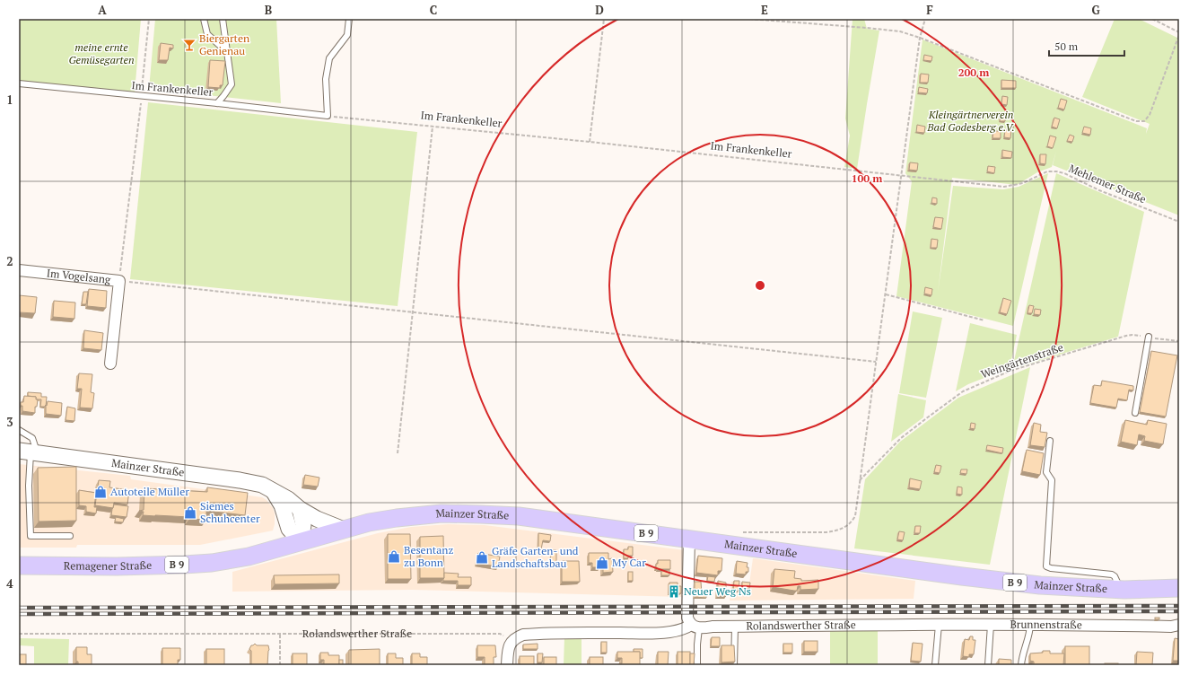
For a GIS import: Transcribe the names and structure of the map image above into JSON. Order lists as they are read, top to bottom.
{
  "streets": {
    "main road": ["Mainzer Straße", "B 9", "Remagener Straße"],
    "street": ["Im Vogelsang", "Brunnenstraße", "Rolandswerther Straße"],
    "lane": ["Im Frankenkeller"],
    "path": ["Mehlemer Straße", "Weingärtenstraße"]
  },
  "crossings": [
    ["Im Frankenkeller", "Mehlemer Straße"],
    ["Mainzer Straße", "Remagener Straße"],
    ["Brunnenstraße", "Rolandswerther Straße"]
  ],
  "parks": ["meine ernte Gemüsegarten", "Kleingärtnerverein Bad Godesberg e.V."],
  "places": {
    "bar": ["Biergarten Genienau"],
    "shop": [
      "Autoteile Müller",
      "Siemes Schuhcenter",
      "Besentanz zu Bonn",
      "Gräfe Garten- und Landschaftsbau",
      "My Car"
    ],
    "building": ["Neuer Weg Ns"]
  },
  "scale_bar": "50 m",
  "grid": {
    "columns": [
      "A",
      "B",
      "C",
      "D",
      "E",
      "F",
      "G"
    ],
    "rows": [
      "1",
      "2",
      "3",
      "4"
    ]
  },
  "rings": ["200 m", "100 m"]
}
